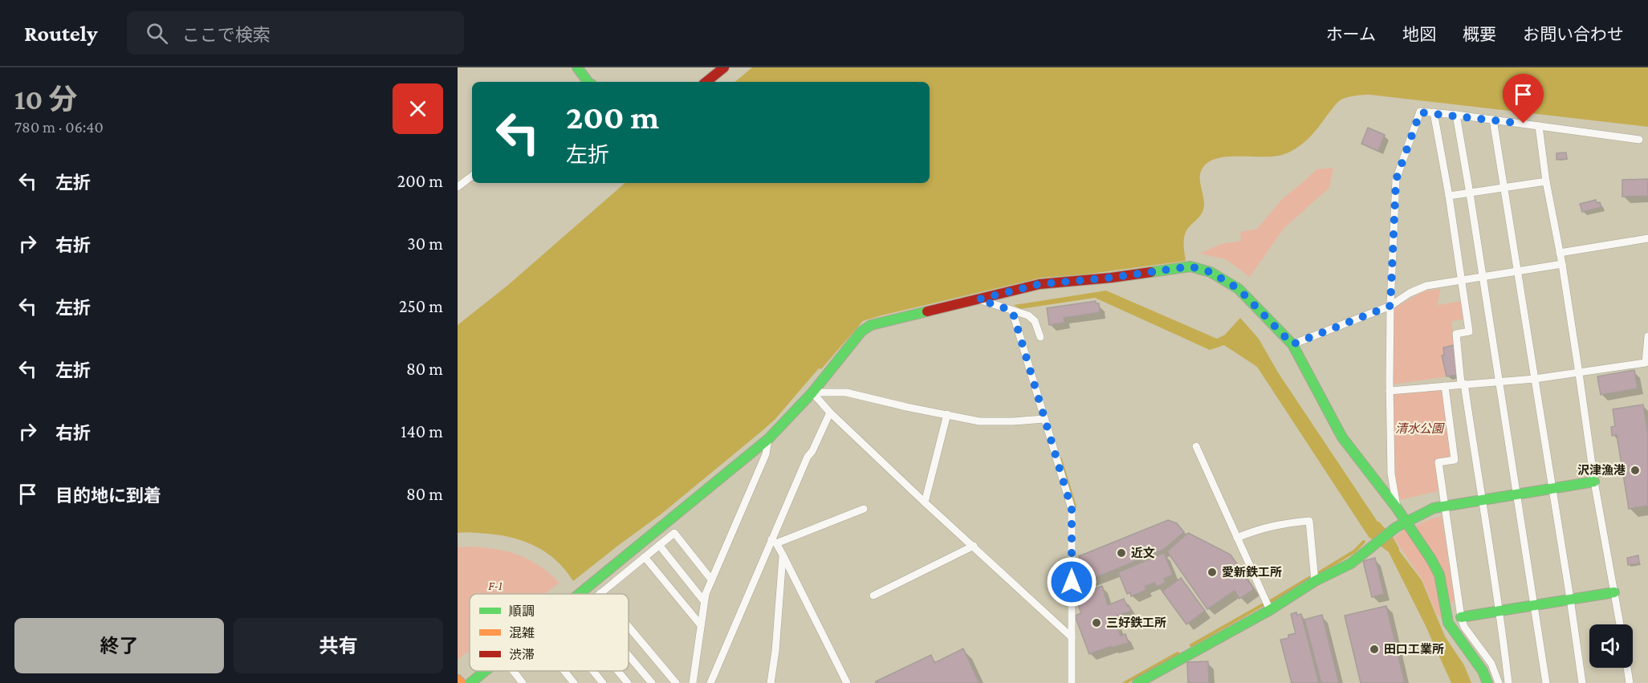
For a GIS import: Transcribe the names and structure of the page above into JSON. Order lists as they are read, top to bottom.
{
  "parks": ["清水公園", "F-1"],
  "places": [
    "沢津漁港",
    "近文",
    "愛新鉄工所",
    "三好鉄工所",
    "田口工業所"
  ],
  "legend": ["順調", "混雑", "渋滞"],
  "page": {
    "header": "Routely",
    "search": "ここで検索",
    "nav": [
      "ホーム",
      "地図",
      "概要",
      "お問い合わせ"
    ],
    "heading": ["10 分", "780 m · 06:40"],
    "turn": ["200 m", "左折"],
    "list": [
      {
        "name": "左折",
        "value": "200 m"
      },
      {
        "name": "右折",
        "value": "30 m"
      },
      {
        "name": "左折",
        "value": "250 m"
      },
      {
        "name": "左折",
        "value": "80 m"
      },
      {
        "name": "右折",
        "value": "140 m"
      },
      {
        "name": "目的地に到着",
        "value": "80 m"
      }
    ],
    "buttons": ["終了", "共有"]
  }
}
